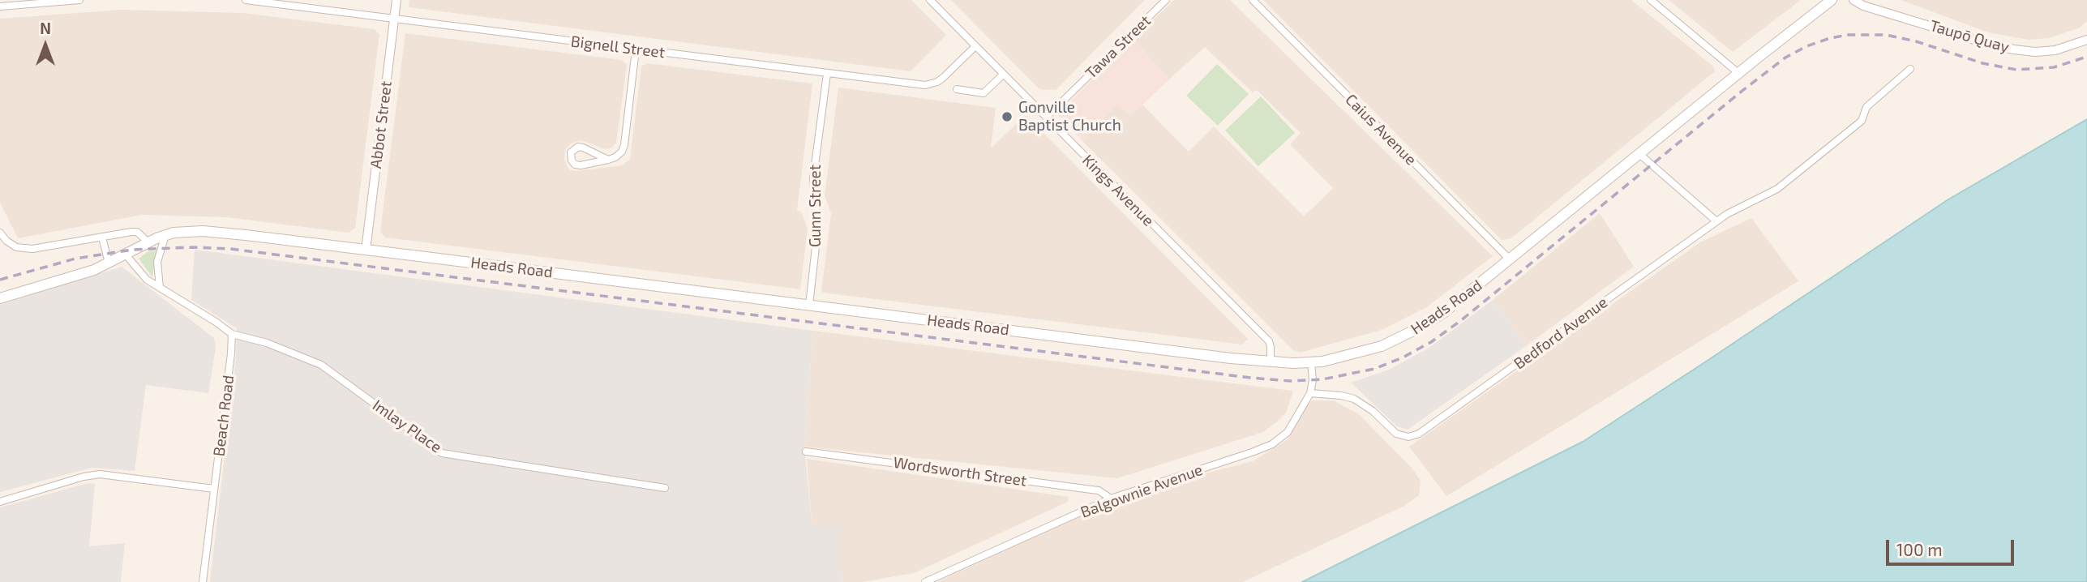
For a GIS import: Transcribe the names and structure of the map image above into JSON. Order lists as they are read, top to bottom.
{
  "streets": {
    "main road": ["Heads Road"],
    "street": [
      "Taupō Quay",
      "Bignell Street",
      "Tawa Street",
      "Abbot Street",
      "Caius Avenue",
      "Kings Avenue",
      "Gunn Street",
      "Bedford Avenue",
      "Beach Road",
      "Imlay Place",
      "Wordsworth Street",
      "Balgownie Avenue"
    ]
  },
  "crossings": [
    ["Bignell Street", "Abbot Street"],
    ["Bignell Street", "Kings Avenue"],
    ["Bignell Street", "Gunn Street"],
    ["Tawa Street", "Kings Avenue"],
    ["Abbot Street", "Heads Road"],
    ["Caius Avenue", "Heads Road"],
    ["Kings Avenue", "Heads Road"],
    ["Gunn Street", "Heads Road"],
    ["Heads Road", "Balgownie Avenue"],
    ["Bedford Avenue", "Balgownie Avenue"],
    ["Beach Road", "Imlay Place"],
    ["Wordsworth Street", "Balgownie Avenue"]
  ],
  "places": ["Gonville Baptist Church"],
  "scale_bar": "100 m",
  "north": "top"
}
